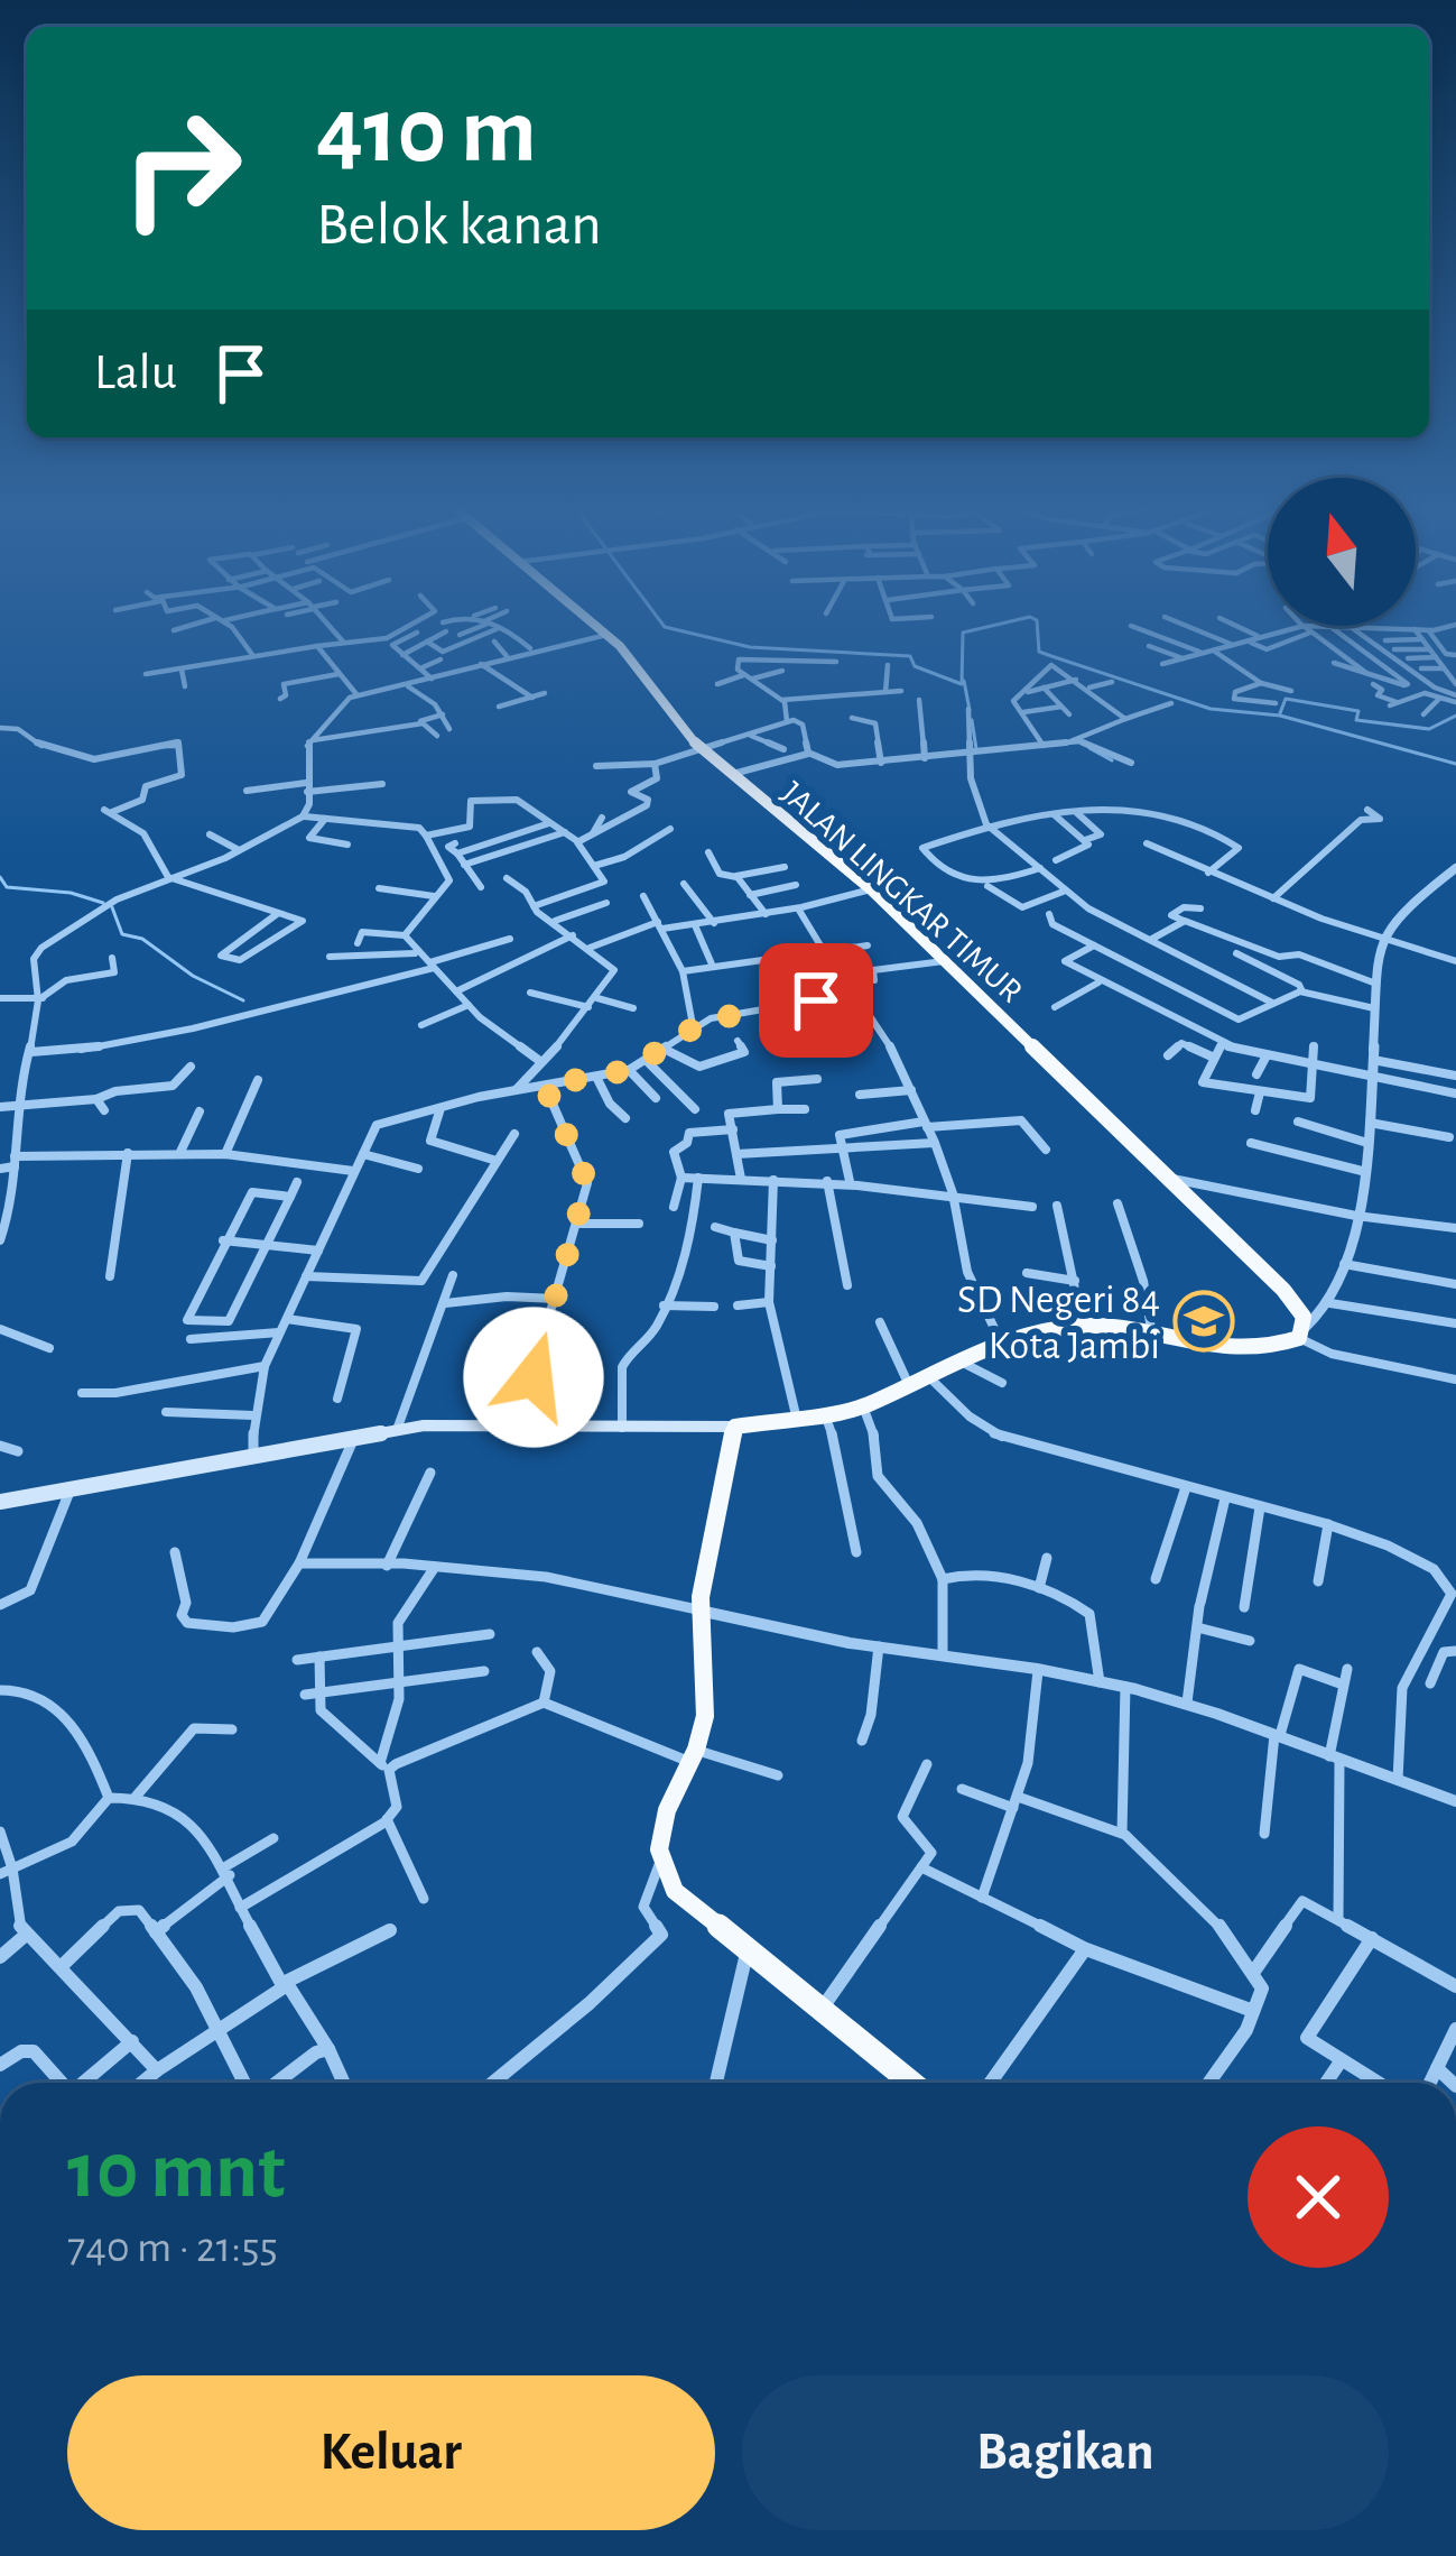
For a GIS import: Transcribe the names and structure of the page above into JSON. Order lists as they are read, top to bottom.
{
  "streets": {
    "highway": ["JALAN LINGKAR TIMUR"]
  },
  "places": {
    "school or university": ["SD Negeri 84 Kota Jambi"]
  },
  "north": "top",
  "page": {
    "turn": ["410 m", "Belok kanan"],
    "then": "Lalu",
    "heading": ["10 mnt", "740 m · 21:55"],
    "buttons": ["Keluar", "Bagikan"]
  }
}
